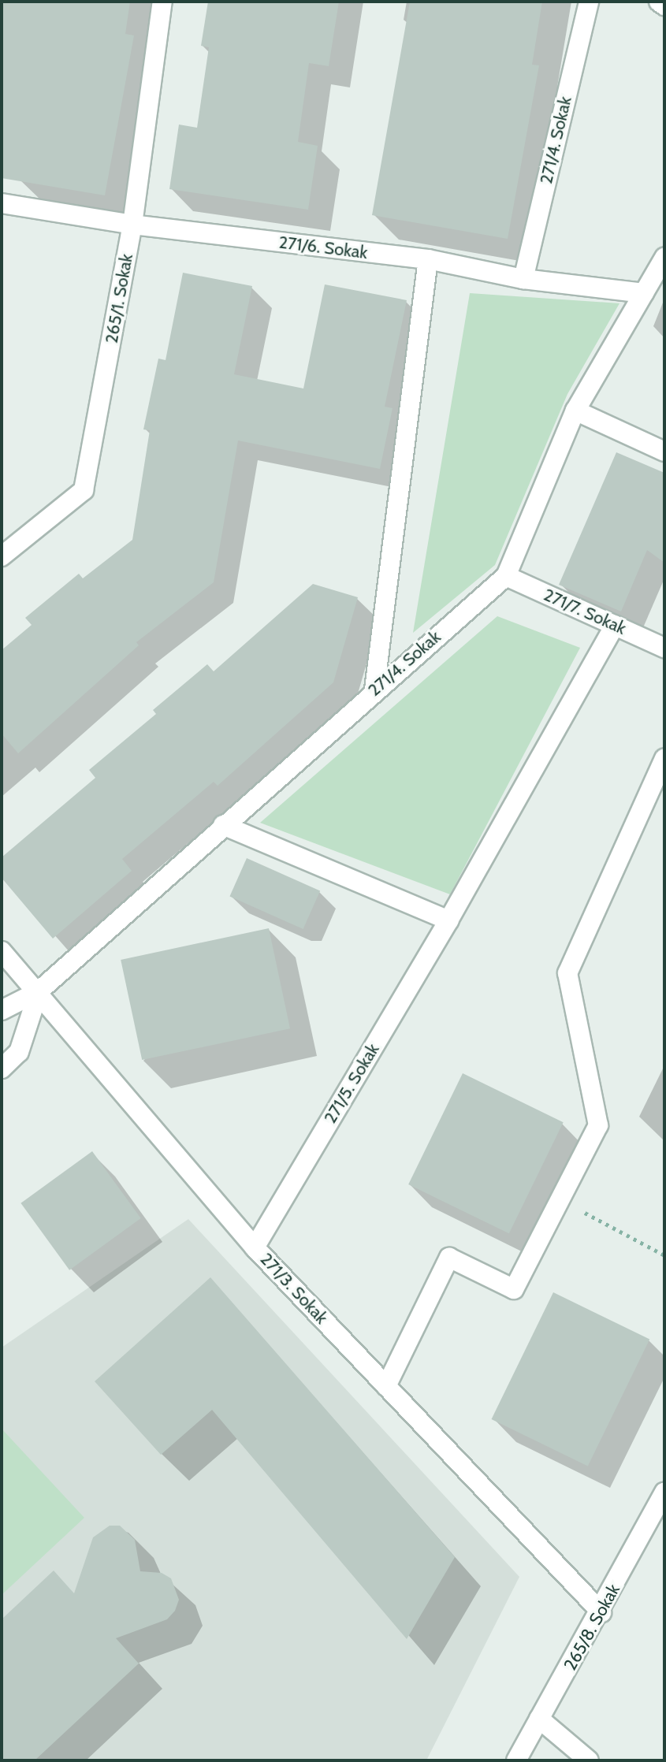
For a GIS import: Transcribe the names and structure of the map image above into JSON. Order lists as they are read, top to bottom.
{
  "streets": {
    "street": [
      "271/4. Sokak",
      "271/6. Sokak",
      "265/1. Sokak",
      "271/7. Sokak",
      "271/5. Sokak",
      "271/3. Sokak",
      "265/8. Sokak"
    ]
  },
  "crossings": [
    ["271/4. Sokak", "271/6. Sokak"],
    ["271/4. Sokak", "271/7. Sokak"],
    ["271/4. Sokak", "271/3. Sokak"],
    ["271/6. Sokak", "265/1. Sokak"],
    ["271/7. Sokak", "271/5. Sokak"],
    ["271/5. Sokak", "271/3. Sokak"],
    ["271/3. Sokak", "265/8. Sokak"]
  ]
}
